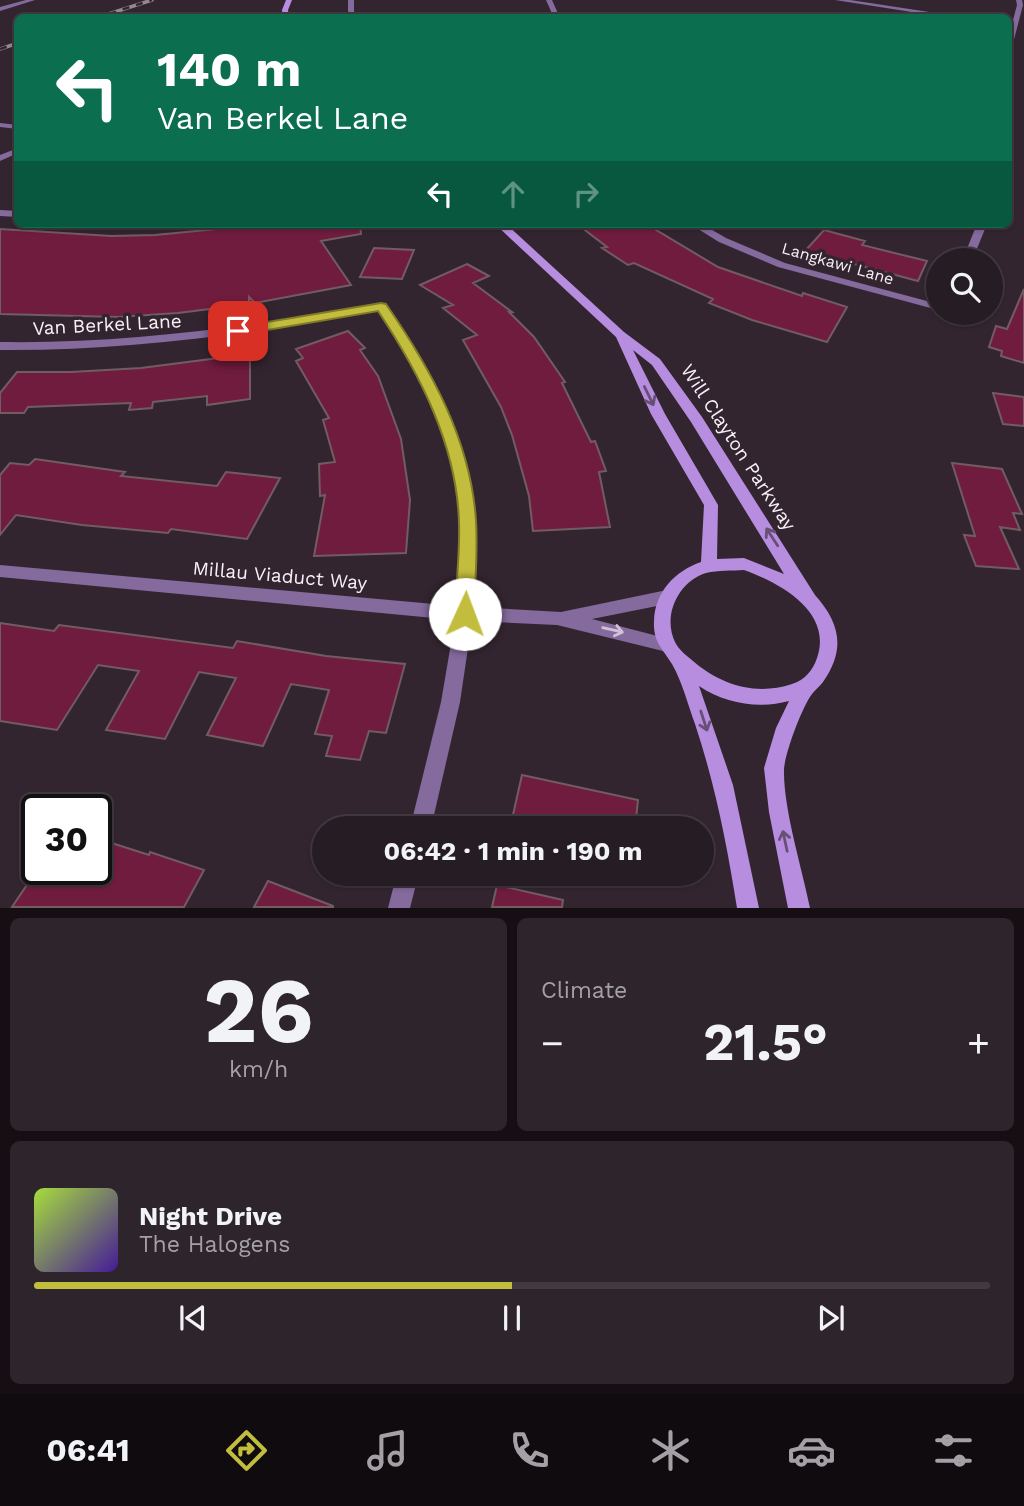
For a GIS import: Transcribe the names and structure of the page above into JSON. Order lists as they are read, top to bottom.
{
  "streets": {
    "street": [
      "Langkawi Lane",
      "Van Berkel Lane",
      "Will Clayton Parkway",
      "Millau Viaduct Way"
    ]
  },
  "crossings": [
    ["Van Berkel Lane", "Millau Viaduct Way"],
    ["Will Clayton Parkway", "Millau Viaduct Way"]
  ],
  "page": {
    "turn": ["140 m", "Van Berkel Lane"],
    "limit": "30",
    "trip": "06:42 · 1 min · 190 m",
    "tile": [
      ["26", "km/h"],
      "Climate"
    ],
    "heat": ["−", "21.5°", "+"],
    "song": ["Night Drive", "The Halogens"],
    "tabs": "06:41"
  }
}
